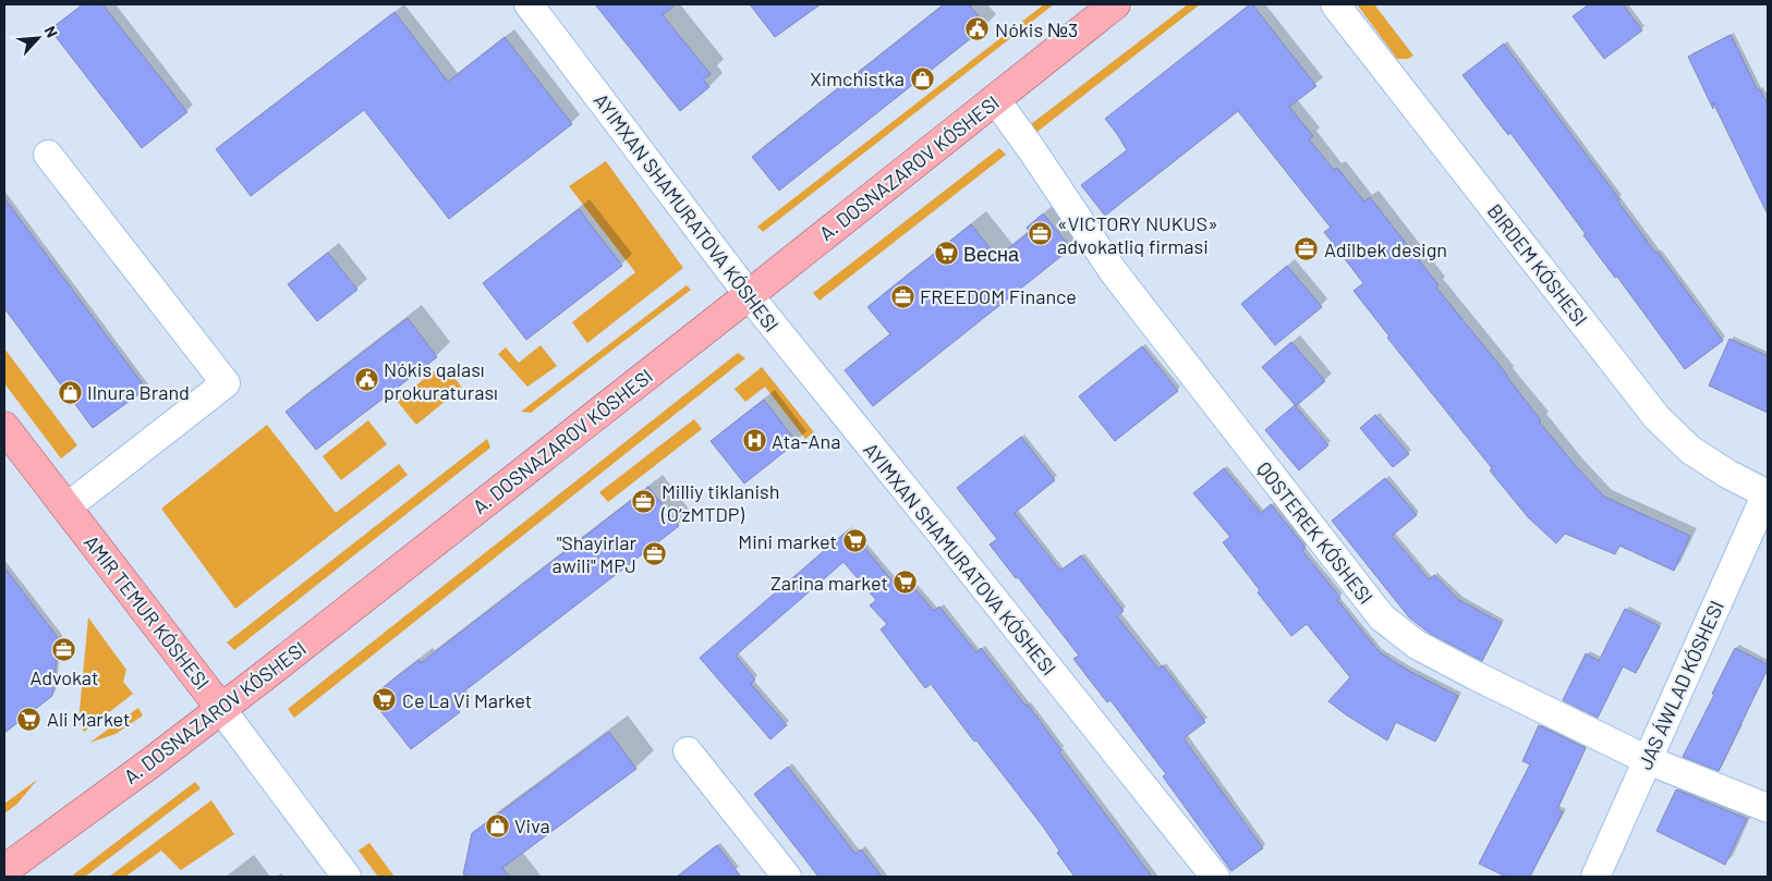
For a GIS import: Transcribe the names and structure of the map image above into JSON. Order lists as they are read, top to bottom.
{
  "streets": {
    "main road": ["A. DOSNAZAROV KÓSHESI", "AMIR TEMUR KÓSHESI"],
    "street": ["BIRDEM KÓSHESI", "QOSTEREK KÓSHESI", "JAS ÁWLAD KÓSHESI"]
  },
  "crossings": [
    ["A. DOSNAZAROV KÓSHESI", "QOSTEREK KÓSHESI"],
    ["A. DOSNAZAROV KÓSHESI", "AMIR TEMUR KÓSHESI"],
    ["BIRDEM KÓSHESI", "JAS ÁWLAD KÓSHESI"],
    ["QOSTEREK KÓSHESI", "JAS ÁWLAD KÓSHESI"]
  ],
  "places": {
    "public building": ["Nókis №3", "Nókis qalası prokuraturası"],
    "shop": ["Ximchistka", "Ilnura Brand", "Viva"],
    "office": [
      "«VICTORY NUKUS» advokatliq firmasi",
      "Adilbek design",
      "FREEDOM Finance",
      "Milliy tiklanish (O‘zMTDP)",
      "\"Shayirlar awili\" MPJ",
      "Advokat"
    ],
    "supermarket": [
      "Весна",
      "Mini market",
      "Zarina market",
      "Ce La Vi Market",
      "Ali Market"
    ],
    "hospital": ["Ata-Ana"]
  },
  "north": "top right"
}
